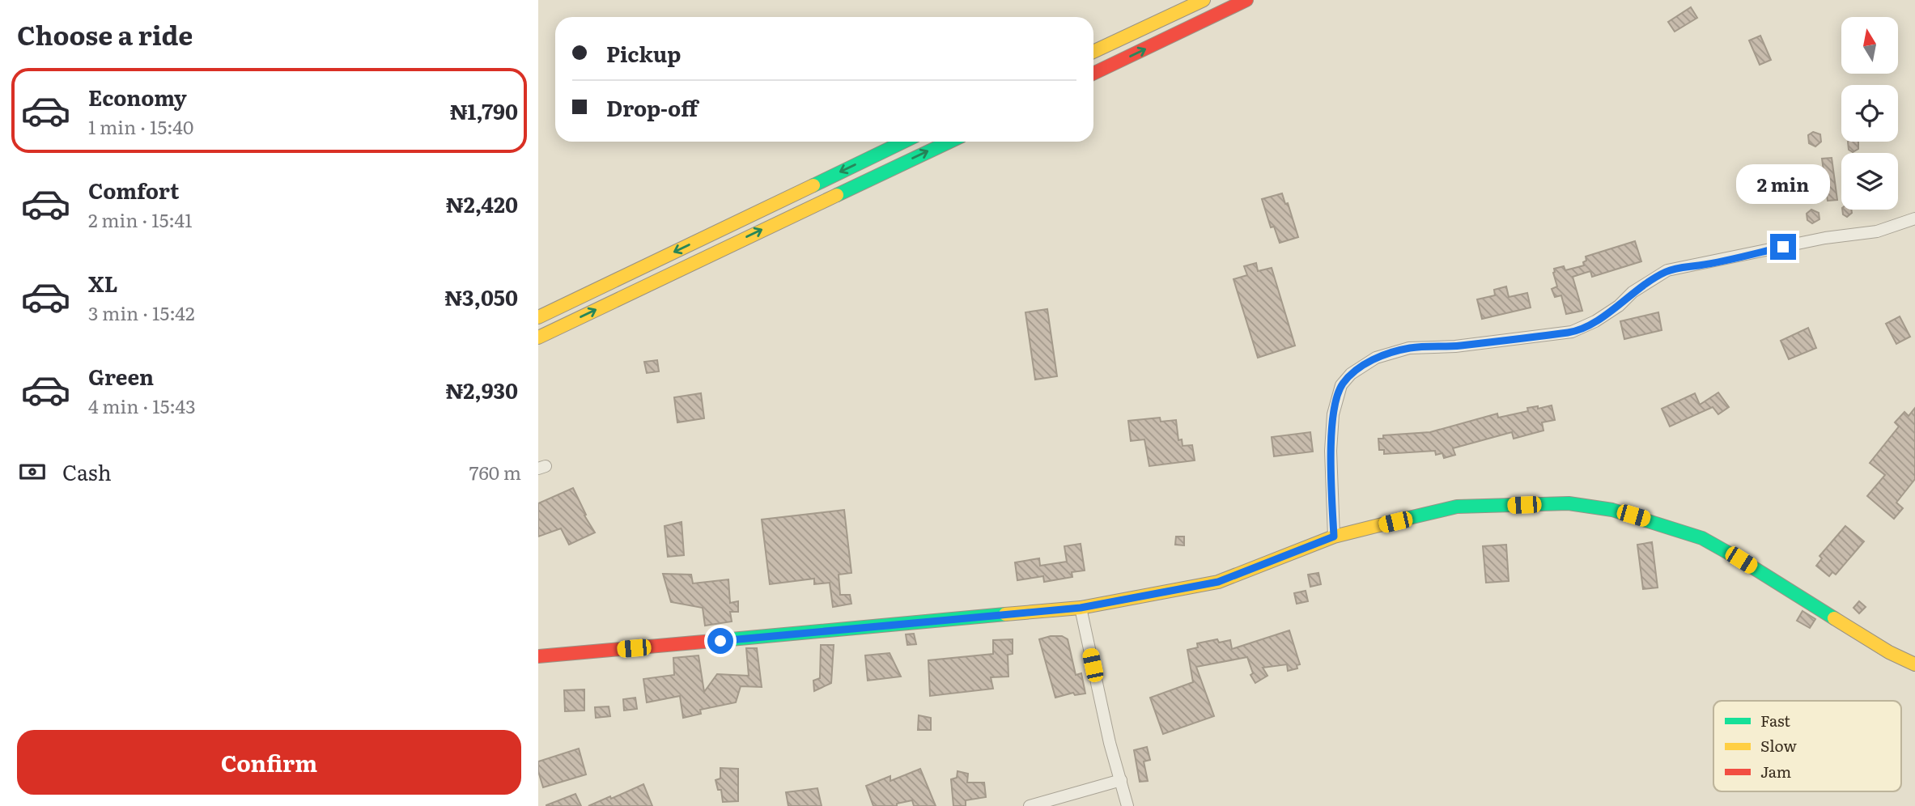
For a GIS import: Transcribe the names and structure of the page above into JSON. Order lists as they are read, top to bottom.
{
  "legend": ["Fast", "Slow", "Jam"],
  "north": "top",
  "page": {
    "heading": "Choose a ride",
    "banner": ["Pickup", "Drop-off"],
    "list": [
      {
        "name": "Economy",
        "note": "1 min · 15:40",
        "value": "₦1,790"
      },
      {
        "name": "Comfort",
        "note": "2 min · 15:41",
        "value": "₦2,420"
      },
      {
        "name": "XL",
        "note": "3 min · 15:42",
        "value": "₦3,050"
      },
      {
        "name": "Green",
        "note": "4 min · 15:43",
        "value": "₦2,930"
      }
    ],
    "bubble": "2 min",
    "pay": ["Cash", "760 m"],
    "buttons": "Confirm"
  }
}
